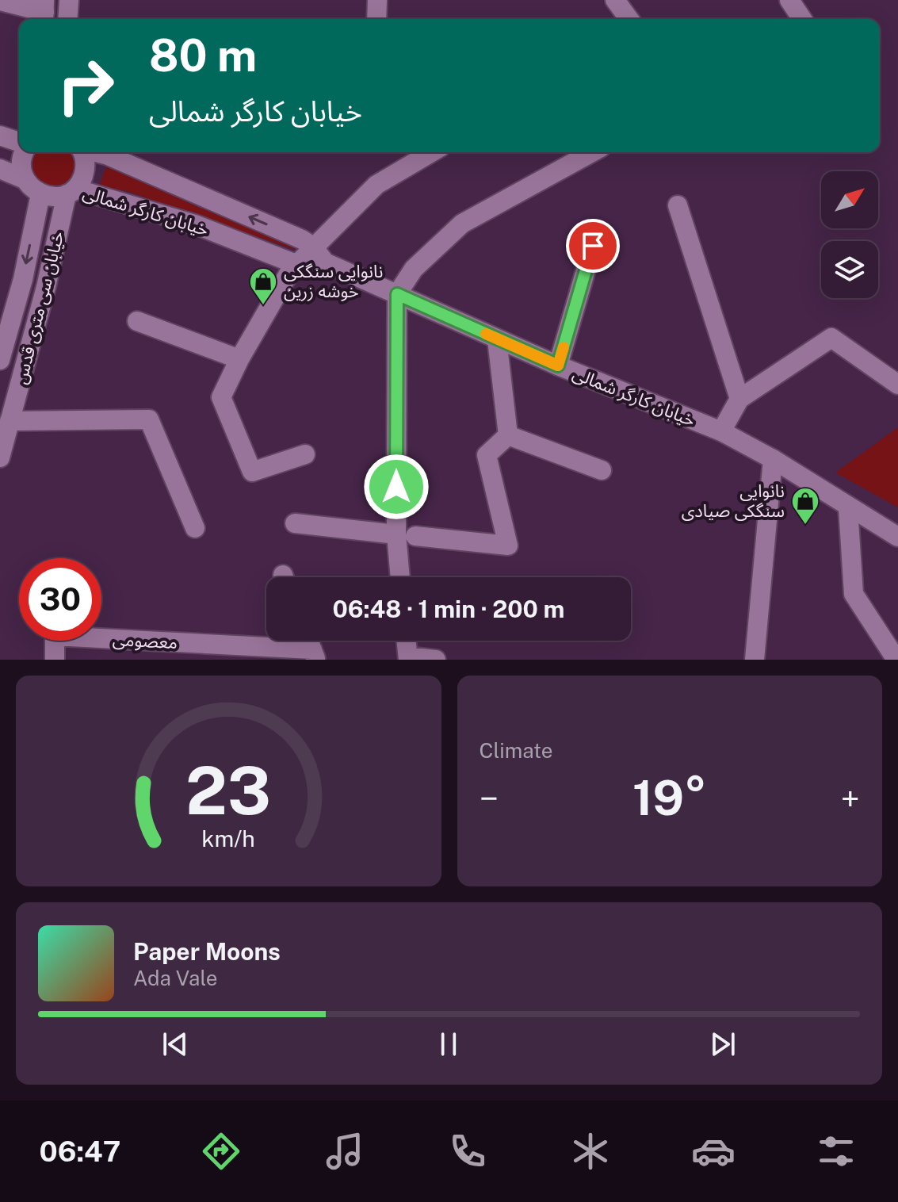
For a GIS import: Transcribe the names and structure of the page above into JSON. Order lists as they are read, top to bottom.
{
  "streets": {
    "street": ["خیابان کارگر شمالی", "خیابان سی متری قدس", "معصومی"]
  },
  "crossings": [
    ["خیابان کارگر شمالی", "خیابان سی متری قدس"]
  ],
  "places": {
    "shop": ["نانوایی سنگکی خوشه زرین", "نانوایی سنگکی صیادی"]
  },
  "north": "top right",
  "page": {
    "turn": ["80 m", "خیابان کارگر شمالی"],
    "limit": "30",
    "trip": "06:48 · 1 min · 200 m",
    "tile": "Climate",
    "heat": ["−", "19°", "+"],
    "song": ["Paper Moons", "Ada Vale"],
    "tabs": "06:47",
    "gauge": ["23", "km/h"]
  }
}
